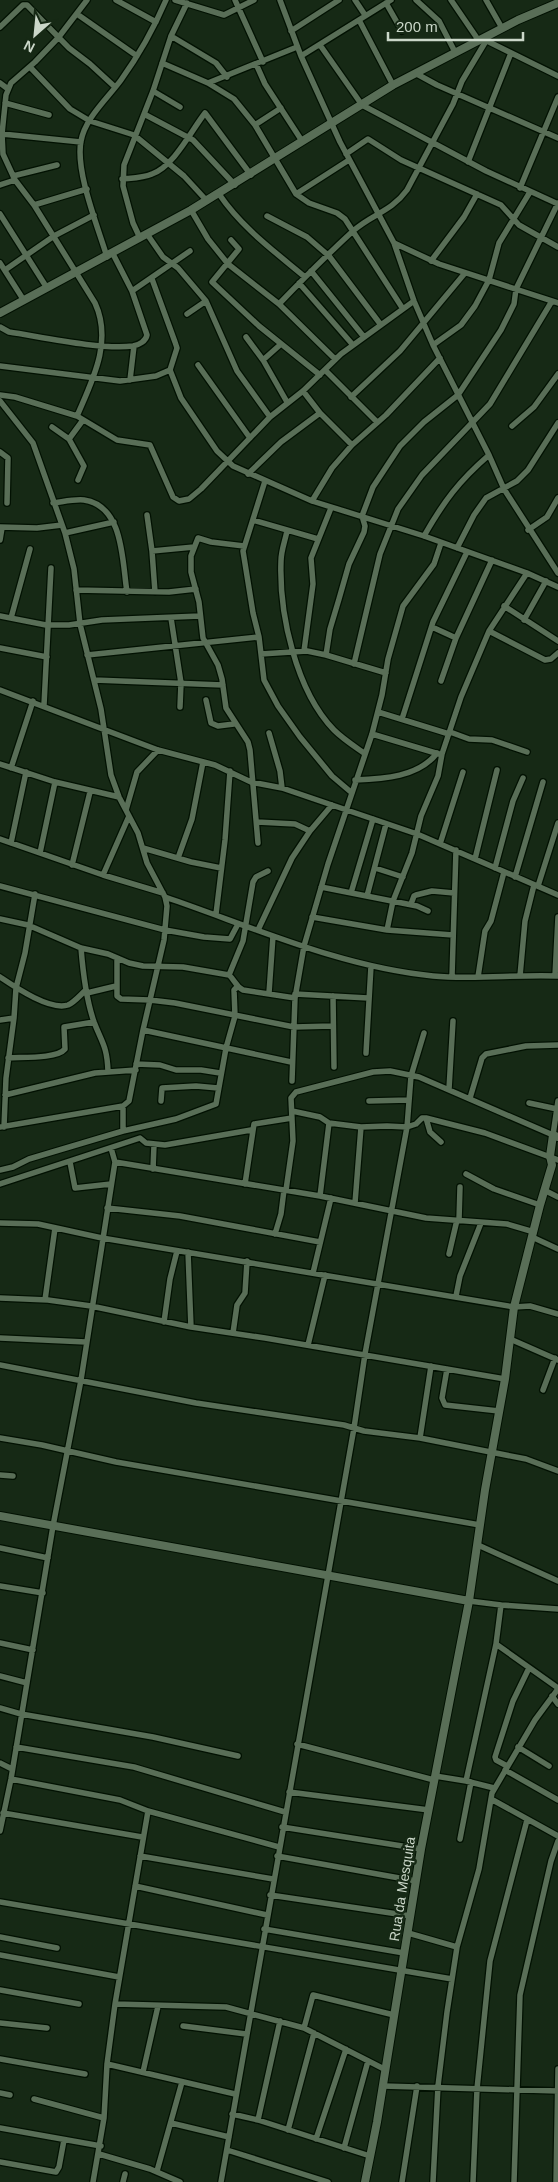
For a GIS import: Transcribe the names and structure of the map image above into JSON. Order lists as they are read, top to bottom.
{
  "streets": {
    "street": ["Rua da Mesquita"]
  },
  "scale_bar": "200 m",
  "north": "bottom left"
}
